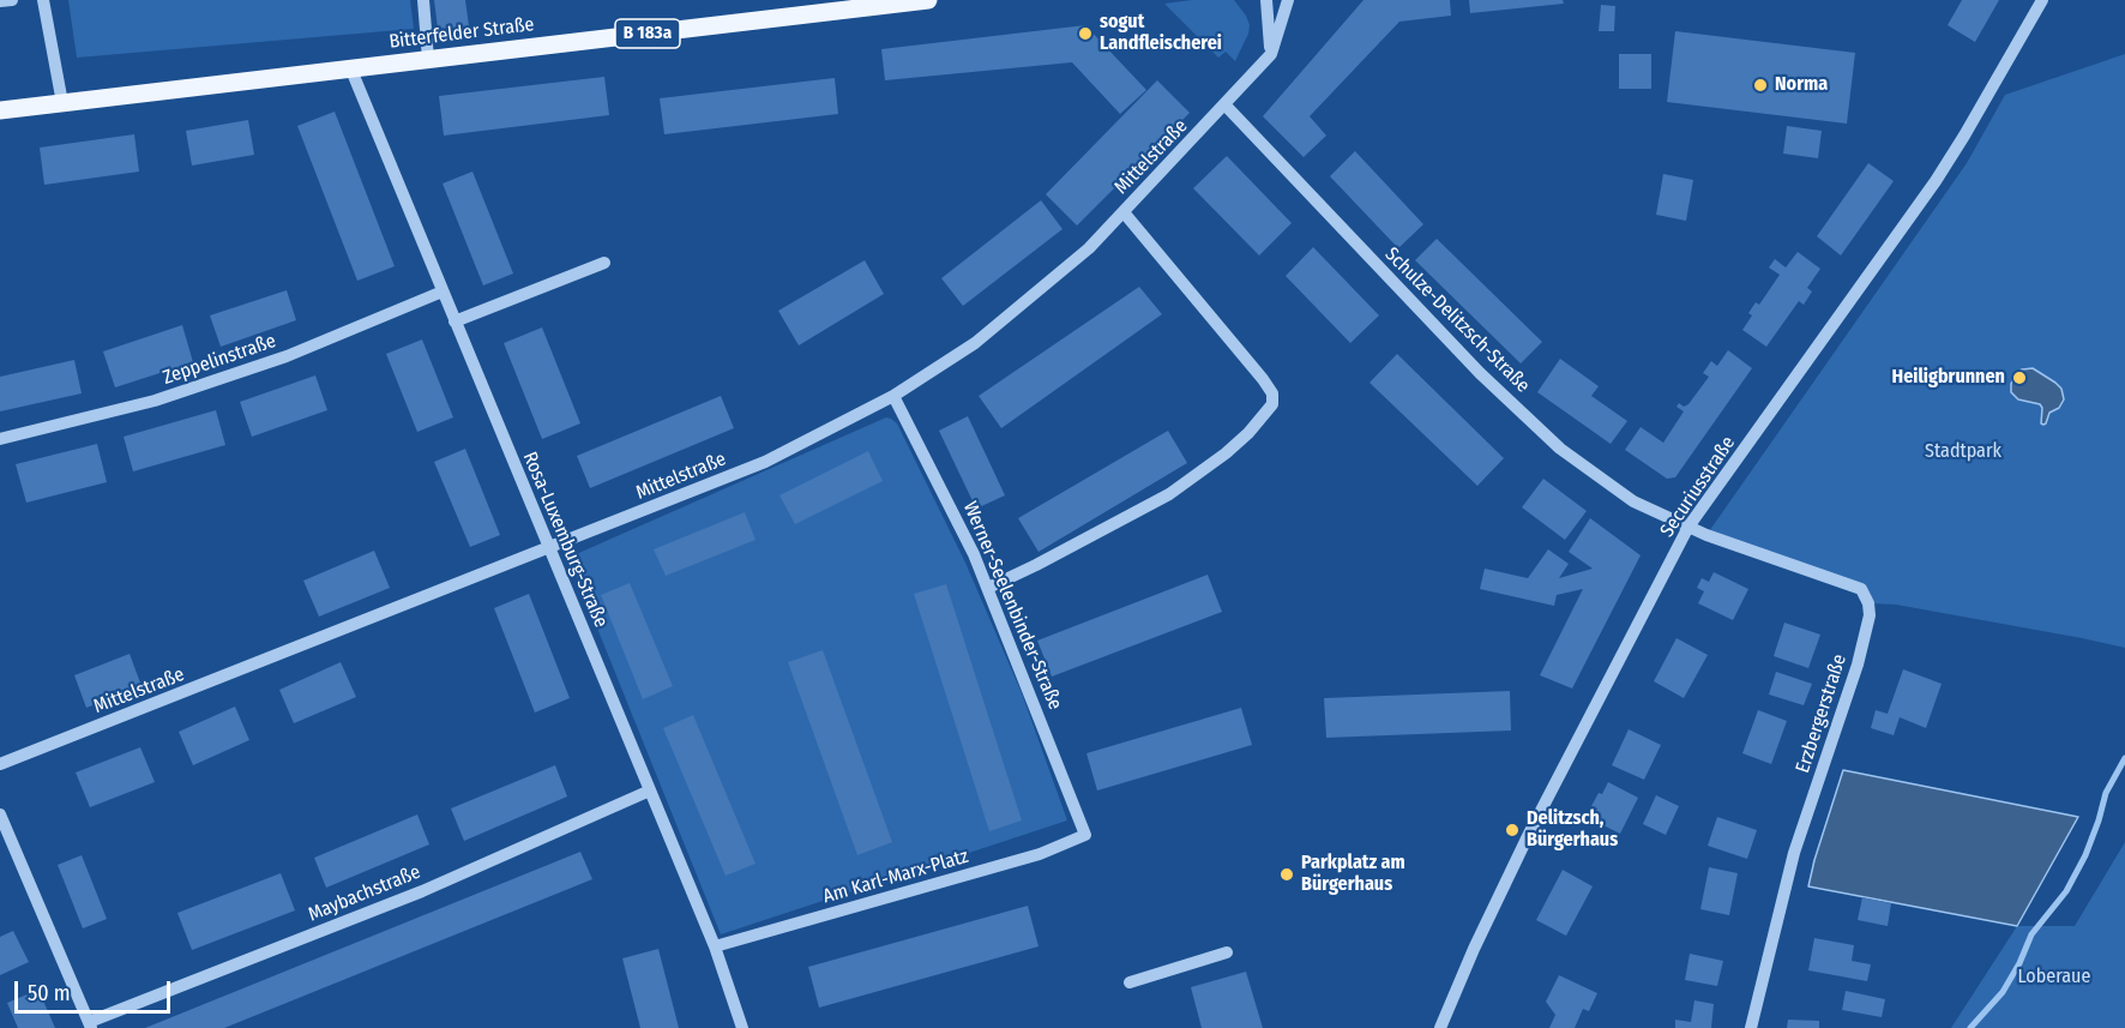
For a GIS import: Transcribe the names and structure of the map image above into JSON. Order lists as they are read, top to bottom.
{
  "streets": {
    "main road": ["Bitterfelder Straße", "B 183a"],
    "street": [
      "Mittelstraße",
      "Schulze-Delitzsch-Straße",
      "Zeppelinstraße",
      "Securiusstraße",
      "Rosa-Luxemburg-Straße",
      "Werner-Seelenbinder-Straße",
      "Erzbergerstraße",
      "Am Karl-Marx-Platz",
      "Maybachstraße"
    ]
  },
  "crossings": [
    ["Bitterfelder Straße", "Rosa-Luxemburg-Straße"],
    ["Mittelstraße", "Schulze-Delitzsch-Straße"],
    ["Mittelstraße", "Rosa-Luxemburg-Straße"],
    ["Mittelstraße", "Werner-Seelenbinder-Straße"],
    ["Schulze-Delitzsch-Straße", "Securiusstraße"],
    ["Schulze-Delitzsch-Straße", "Erzbergerstraße"],
    ["Zeppelinstraße", "Rosa-Luxemburg-Straße"],
    ["Securiusstraße", "Erzbergerstraße"],
    ["Rosa-Luxemburg-Straße", "Am Karl-Marx-Platz"],
    ["Rosa-Luxemburg-Straße", "Maybachstraße"],
    ["Werner-Seelenbinder-Straße", "Am Karl-Marx-Platz"]
  ],
  "parks": ["Stadtpark", "Loberaue"],
  "places": [
    "sogut Landfleischerei",
    "Norma",
    "Heiligbrunnen",
    "Delitzsch, Bürgerhaus",
    "Parkplatz am Bürgerhaus"
  ],
  "scale_bar": "50 m"
}
